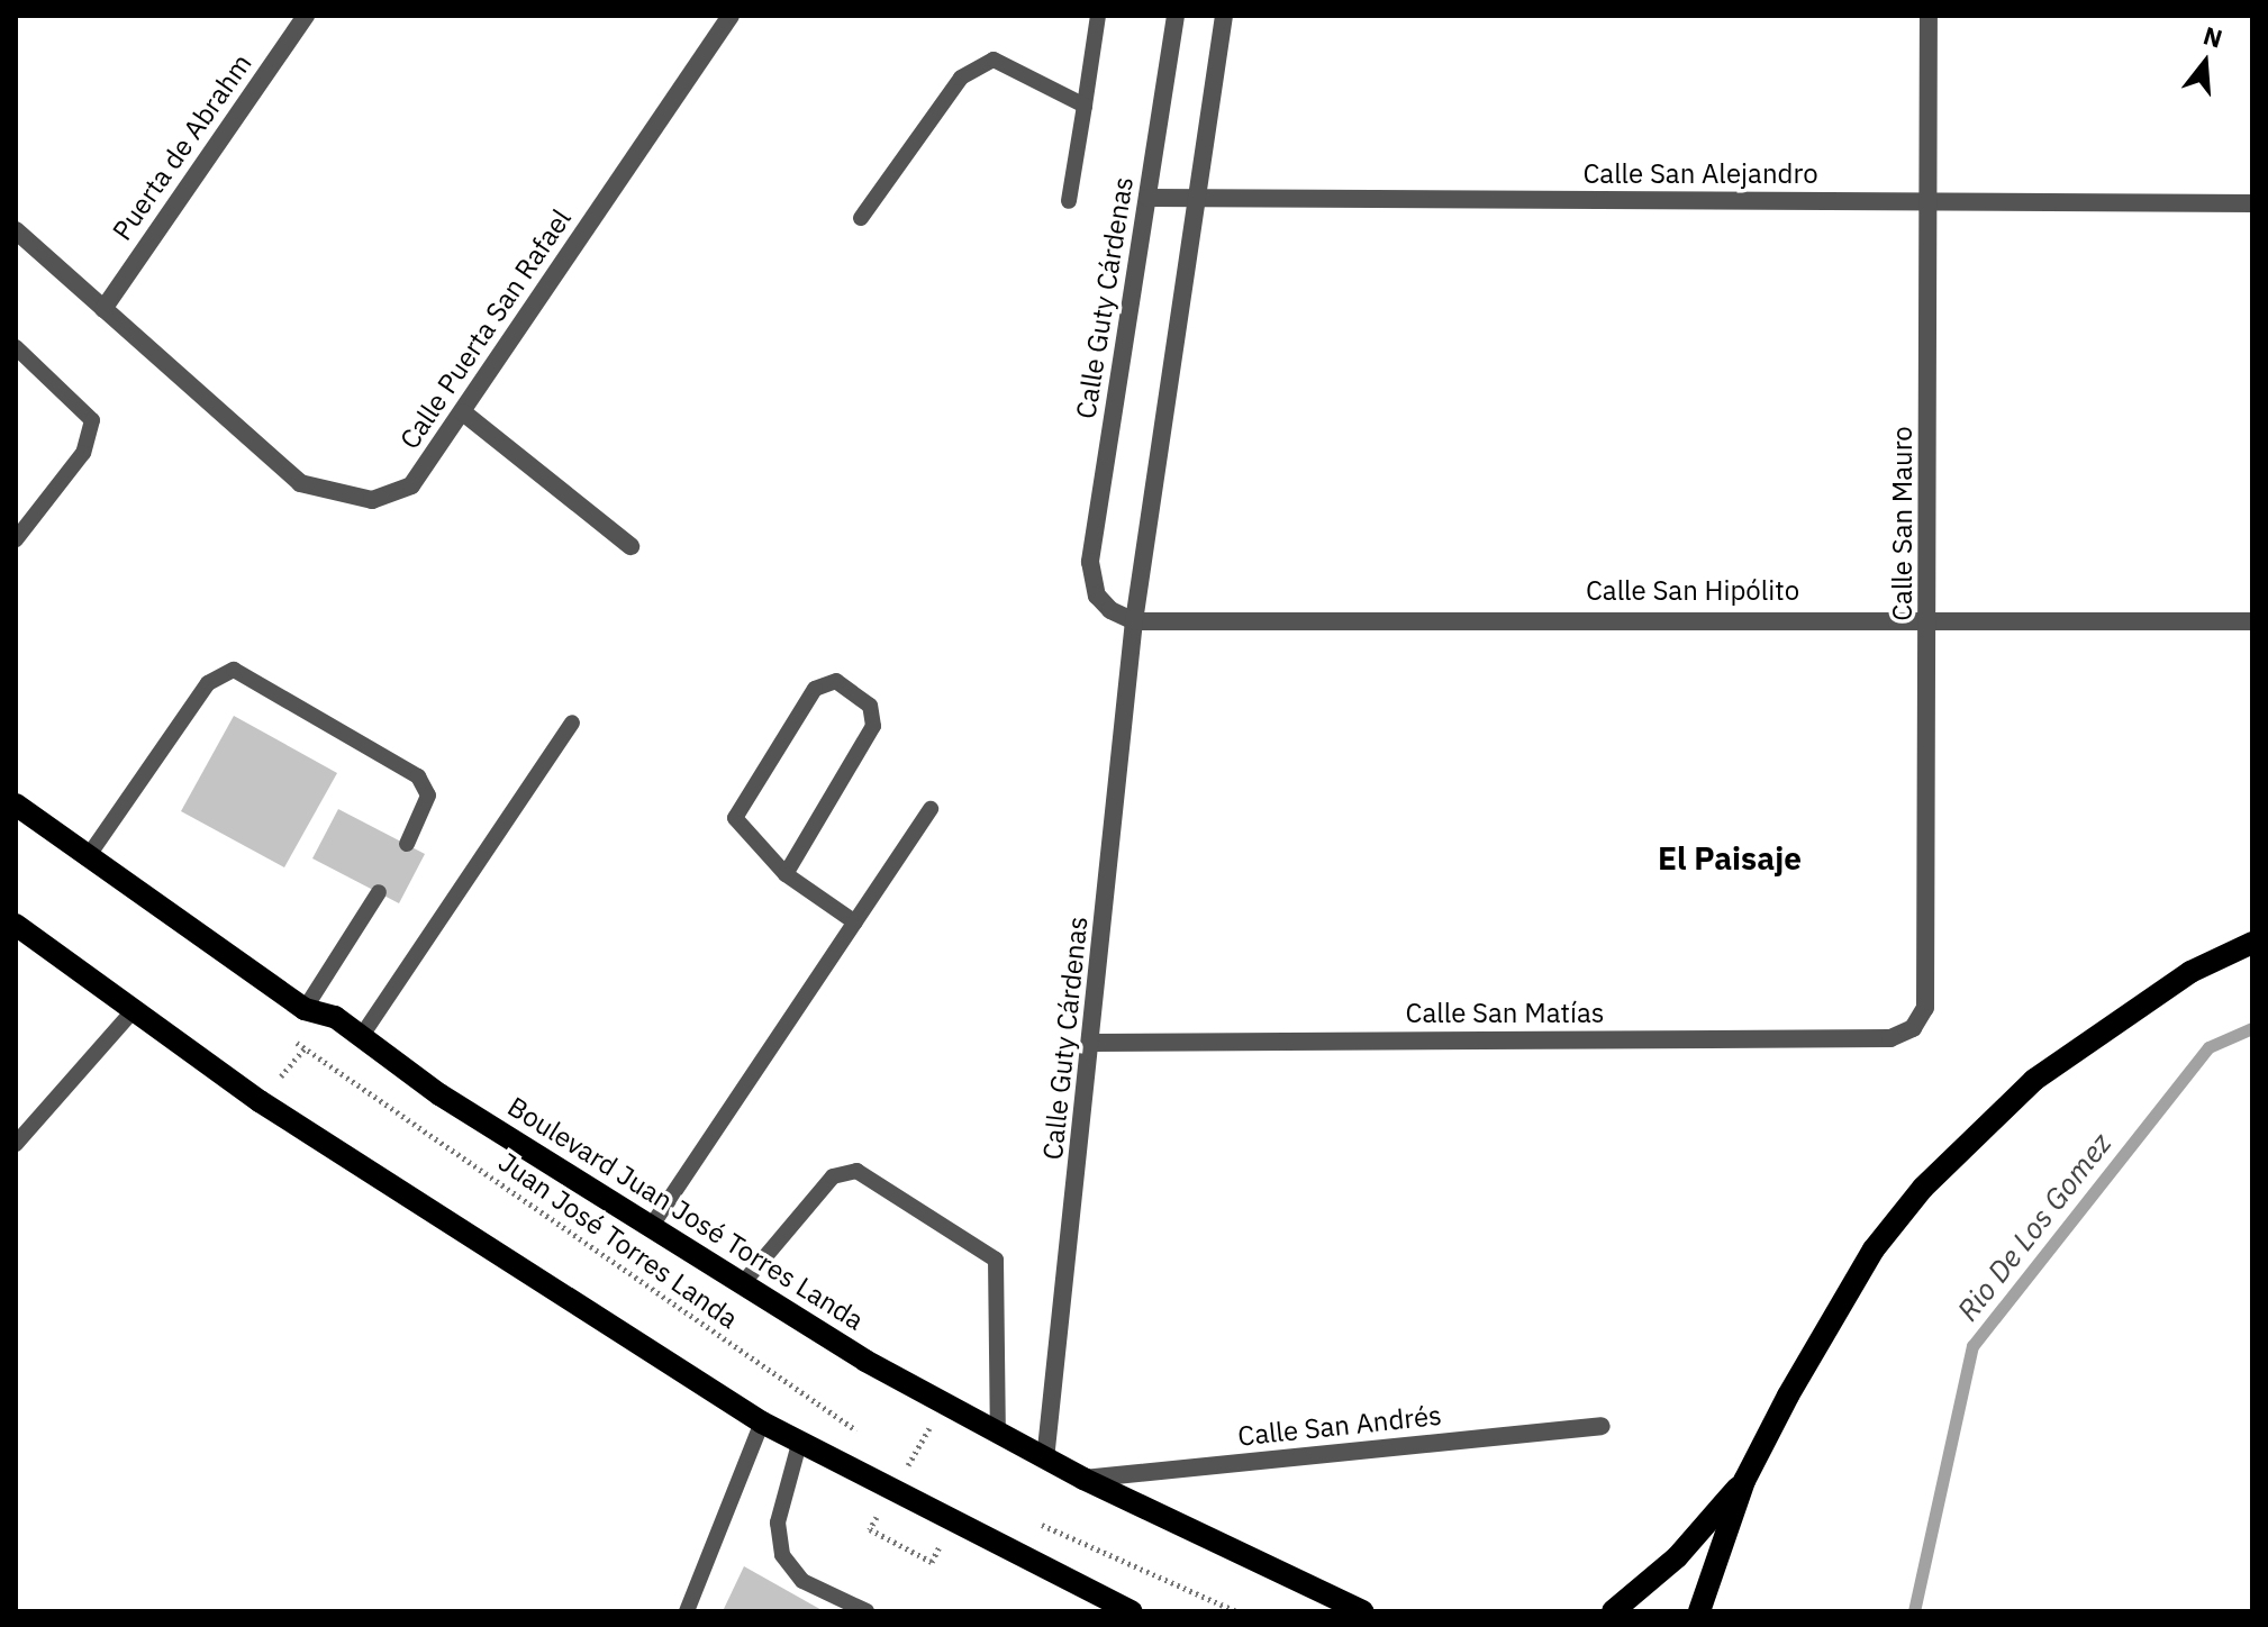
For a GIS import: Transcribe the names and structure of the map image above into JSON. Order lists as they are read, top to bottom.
{
  "streets": {
    "main road": ["Boulevard Juan José Torres Landa"],
    "street": [
      "Puerta de Abrahm",
      "Calle San Alejandro",
      "Calle Guty Cárdenas",
      "Calle Puerta San Rafael",
      "Calle San Mauro",
      "Calle San Hipólito",
      "Calle San Matías",
      "Calle San Andrés"
    ],
    "path": ["Juan José Torres Landa"]
  },
  "crossings": [
    ["Puerta de Abrahm", "Calle Puerta San Rafael"],
    ["Calle San Alejandro", "Calle Guty Cárdenas"],
    ["Calle San Alejandro", "Calle San Mauro"],
    ["Calle Guty Cárdenas", "Calle San Hipólito"],
    ["Calle Guty Cárdenas", "Calle San Matías"],
    ["Calle Guty Cárdenas", "Boulevard Juan José Torres Landa"],
    ["Calle San Mauro", "Calle San Hipólito"],
    ["Calle San Mauro", "Calle San Matías"],
    ["Boulevard Juan José Torres Landa", "Calle San Andrés"]
  ],
  "districts": ["El Paisaje"],
  "water": ["Rio De Los Gomez"],
  "north": "top"
}
